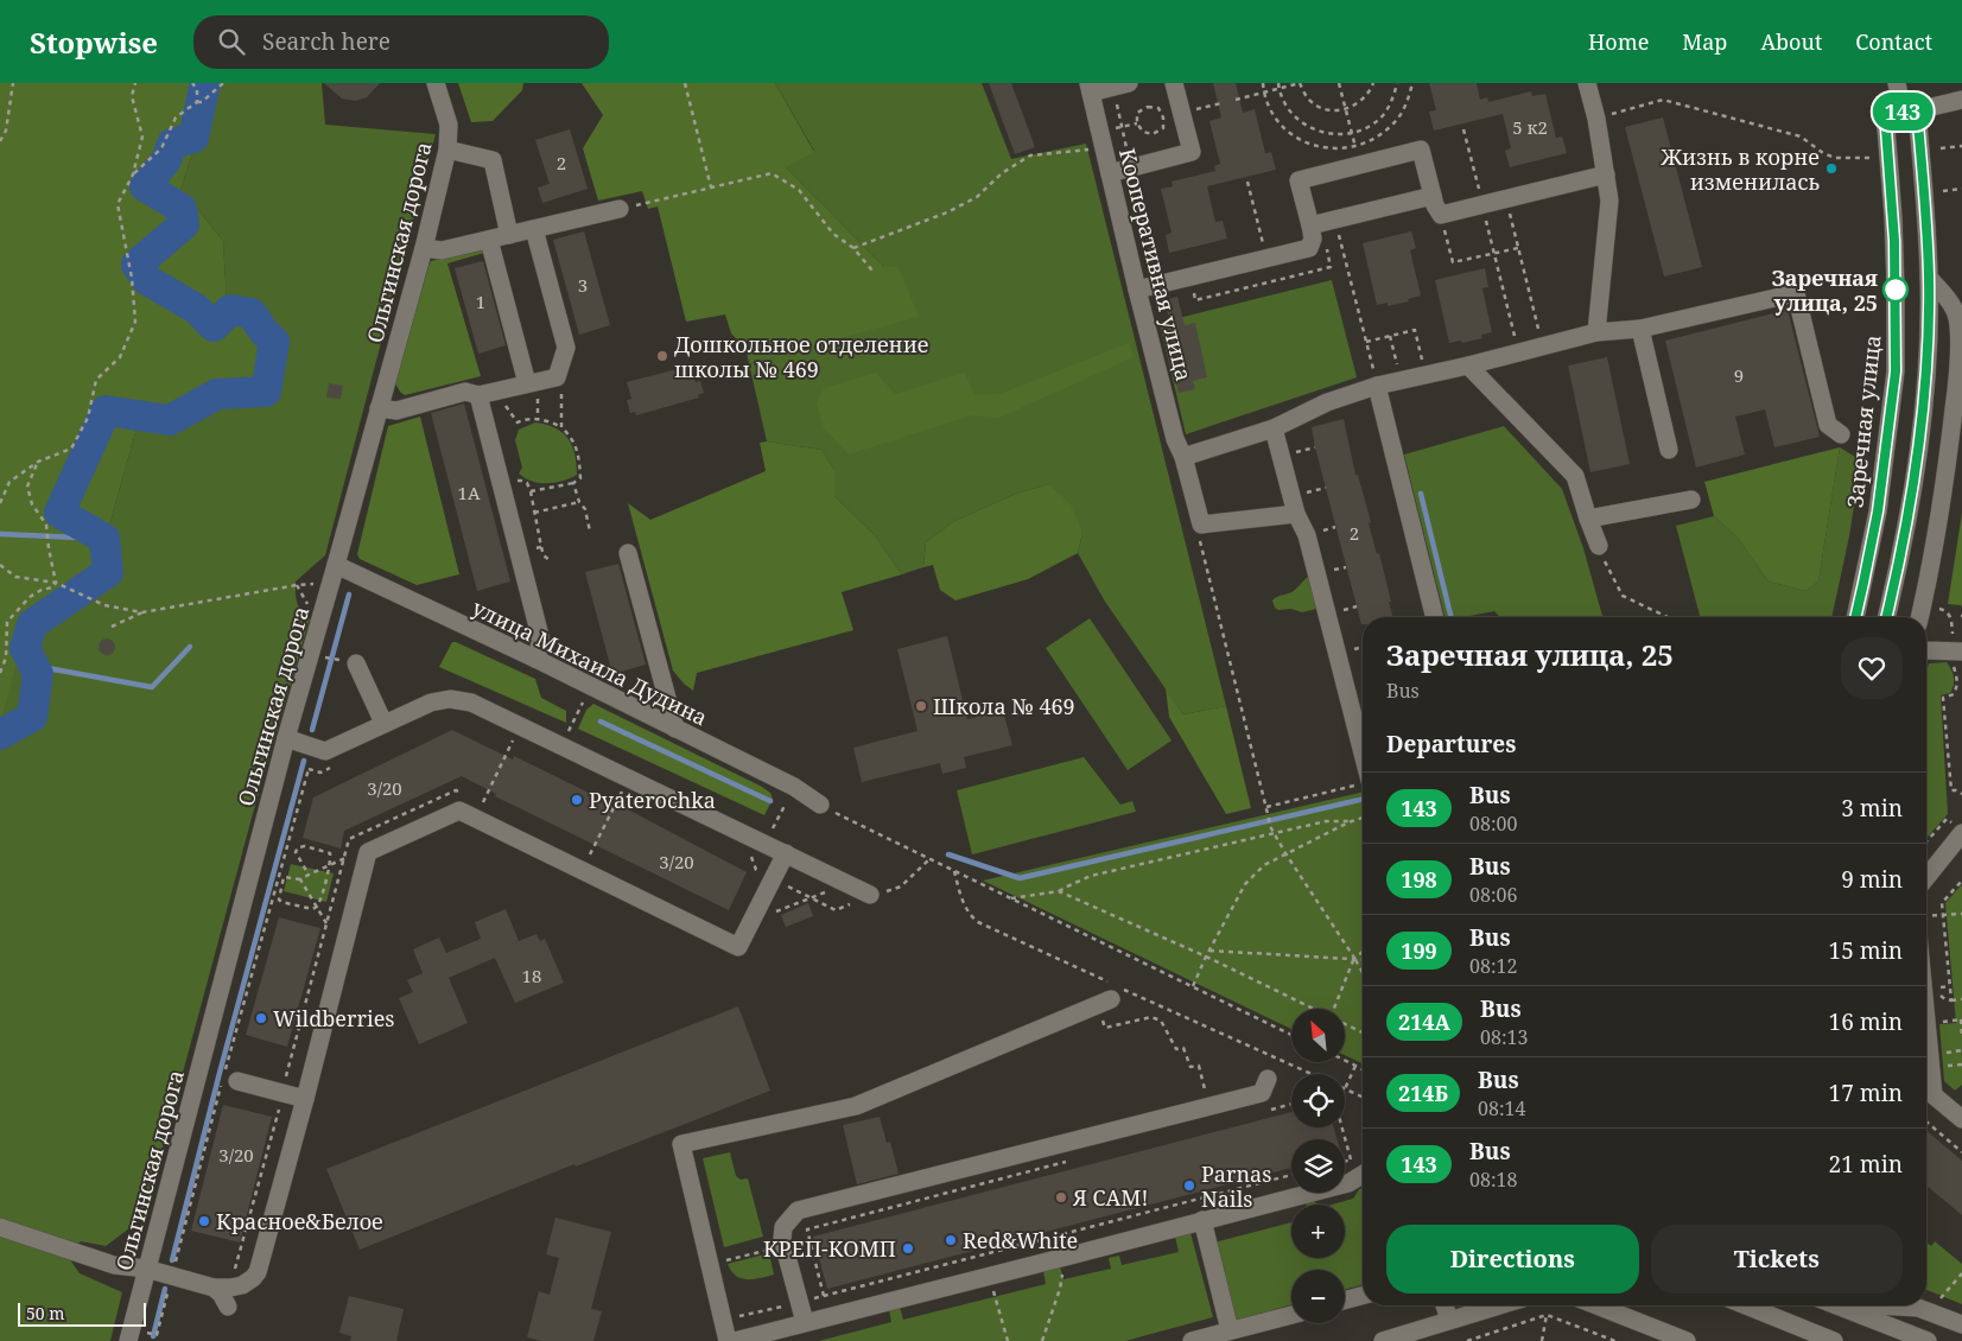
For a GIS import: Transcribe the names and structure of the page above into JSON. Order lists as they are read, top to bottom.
{
  "streets": {
    "street": [
      "Ольгинская дорога",
      "Кооперативная улица",
      "Заречная улица",
      "улица Михаила Дудина"
    ]
  },
  "crossings": [
    ["Ольгинская дорога", "улица Михаила Дудина"]
  ],
  "places": [
    "Жизнь в корне изменилась",
    "Заречная улица, 25",
    "Дошкольное отделение школы № 469",
    "Школа № 469",
    "Pyaterochka",
    "Wildberries",
    "Parnas Nails",
    "Я САМ!",
    "Красное&Белое",
    "Red&White",
    "КРЕП-КОМП"
  ],
  "lines": ["bus line 143"],
  "house_numbers": [
    "5 к2",
    "2",
    "3",
    "1",
    "9",
    "1А",
    "2",
    "3/20",
    "3/20",
    "18",
    "3/20"
  ],
  "scale_bar": "50 m",
  "north": "top left",
  "page": {
    "header": "Stopwise",
    "search": "Search here",
    "nav": [
      "Home",
      "Map",
      "About",
      "Contact"
    ],
    "on_map": "143",
    "heading": [
      ["Заречная улица, 25", "Bus"],
      "Departures"
    ],
    "list": [
      {
        "mark": "143",
        "name": "Bus",
        "note": "08:00",
        "value": "3 min"
      },
      {
        "mark": "198",
        "name": "Bus",
        "note": "08:06",
        "value": "9 min"
      },
      {
        "mark": "199",
        "name": "Bus",
        "note": "08:12",
        "value": "15 min"
      },
      {
        "mark": "214А",
        "name": "Bus",
        "note": "08:13",
        "value": "16 min"
      },
      {
        "mark": "214Б",
        "name": "Bus",
        "note": "08:14",
        "value": "17 min"
      },
      {
        "mark": "143",
        "name": "Bus",
        "note": "08:18",
        "value": "21 min"
      }
    ],
    "map_buttons": ["+", "−"],
    "buttons": ["Directions", "Tickets"],
    "scale": "50 m"
  }
}
